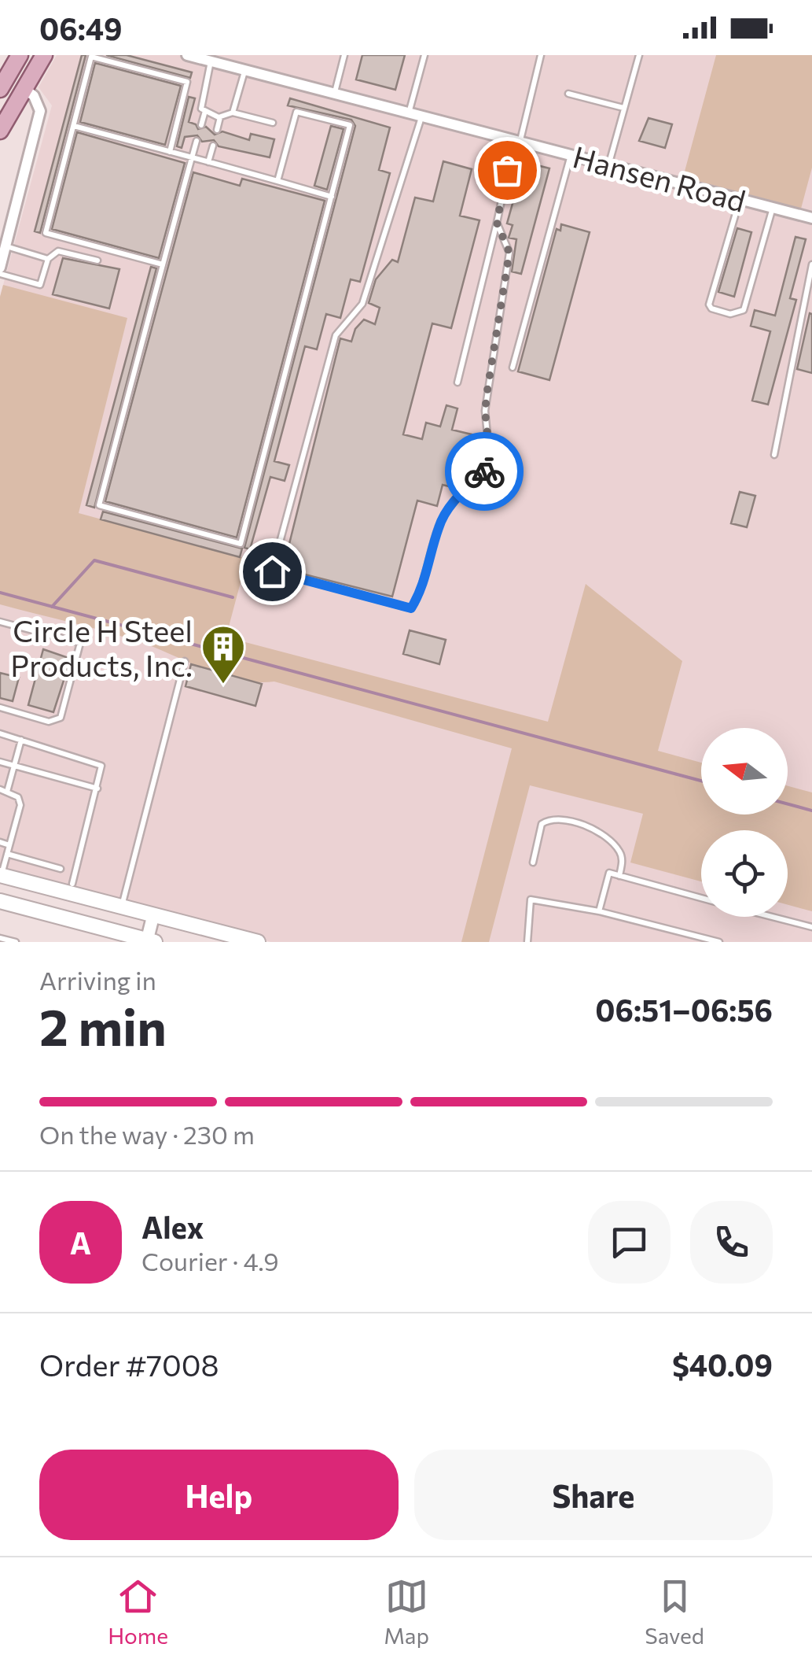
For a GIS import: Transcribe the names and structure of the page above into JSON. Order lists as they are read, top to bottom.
{
  "streets": {
    "street": ["Hansen Road"]
  },
  "places": {
    "building": ["Circle H Steel Products, Inc."]
  },
  "north": "left",
  "page": {
    "status": "06:49",
    "heading": ["2 min", "Arriving in", "06:51–06:56"],
    "panel": [
      "Alex",
      "Courier · 4.9",
      "Order #7008",
      "$40.09"
    ],
    "bar": "On the way · 230 m",
    "round": "A",
    "buttons": ["Help", "Share"],
    "tabs": ["Home", "Map", "Saved"]
  }
}
